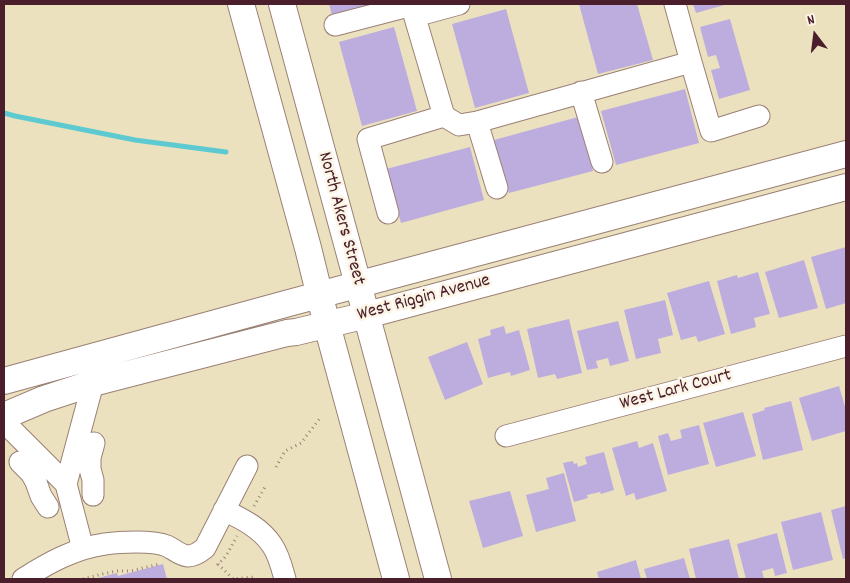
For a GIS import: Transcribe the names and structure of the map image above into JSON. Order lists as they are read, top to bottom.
{
  "streets": {
    "main road": ["North Akers Street", "West Riggin Avenue"],
    "street": ["West Lark Court"]
  },
  "crossings": [
    ["North Akers Street", "West Riggin Avenue"]
  ],
  "north": "top"
}
